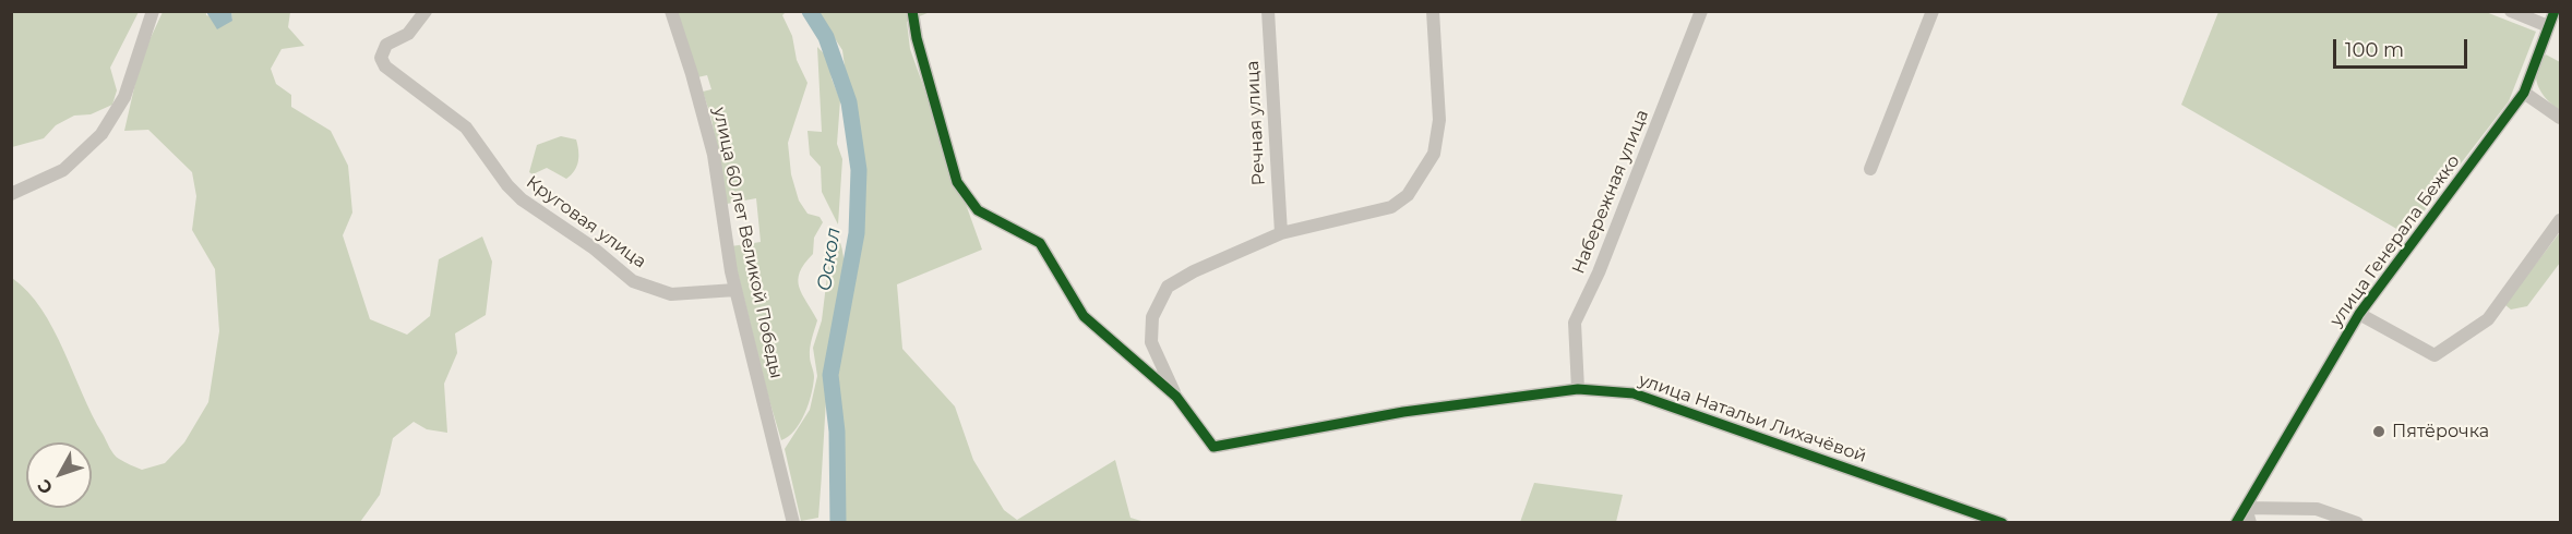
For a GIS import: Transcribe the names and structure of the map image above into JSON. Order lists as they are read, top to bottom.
{
  "streets": {
    "street": [
      "Речная улица",
      "Набережная улица",
      "Круговая улица",
      "улица Генерала Бежко",
      "улица 60 лет Великой Победы",
      "улица Натальи Лихачёвой"
    ]
  },
  "crossings": [
    ["Набережная улица", "улица Натальи Лихачёвой"],
    ["Круговая улица", "улица 60 лет Великой Победы"]
  ],
  "water": ["Оскол"],
  "places": ["Пятёрочка"],
  "scale_bar": "100 m",
  "north": "bottom left"
}
